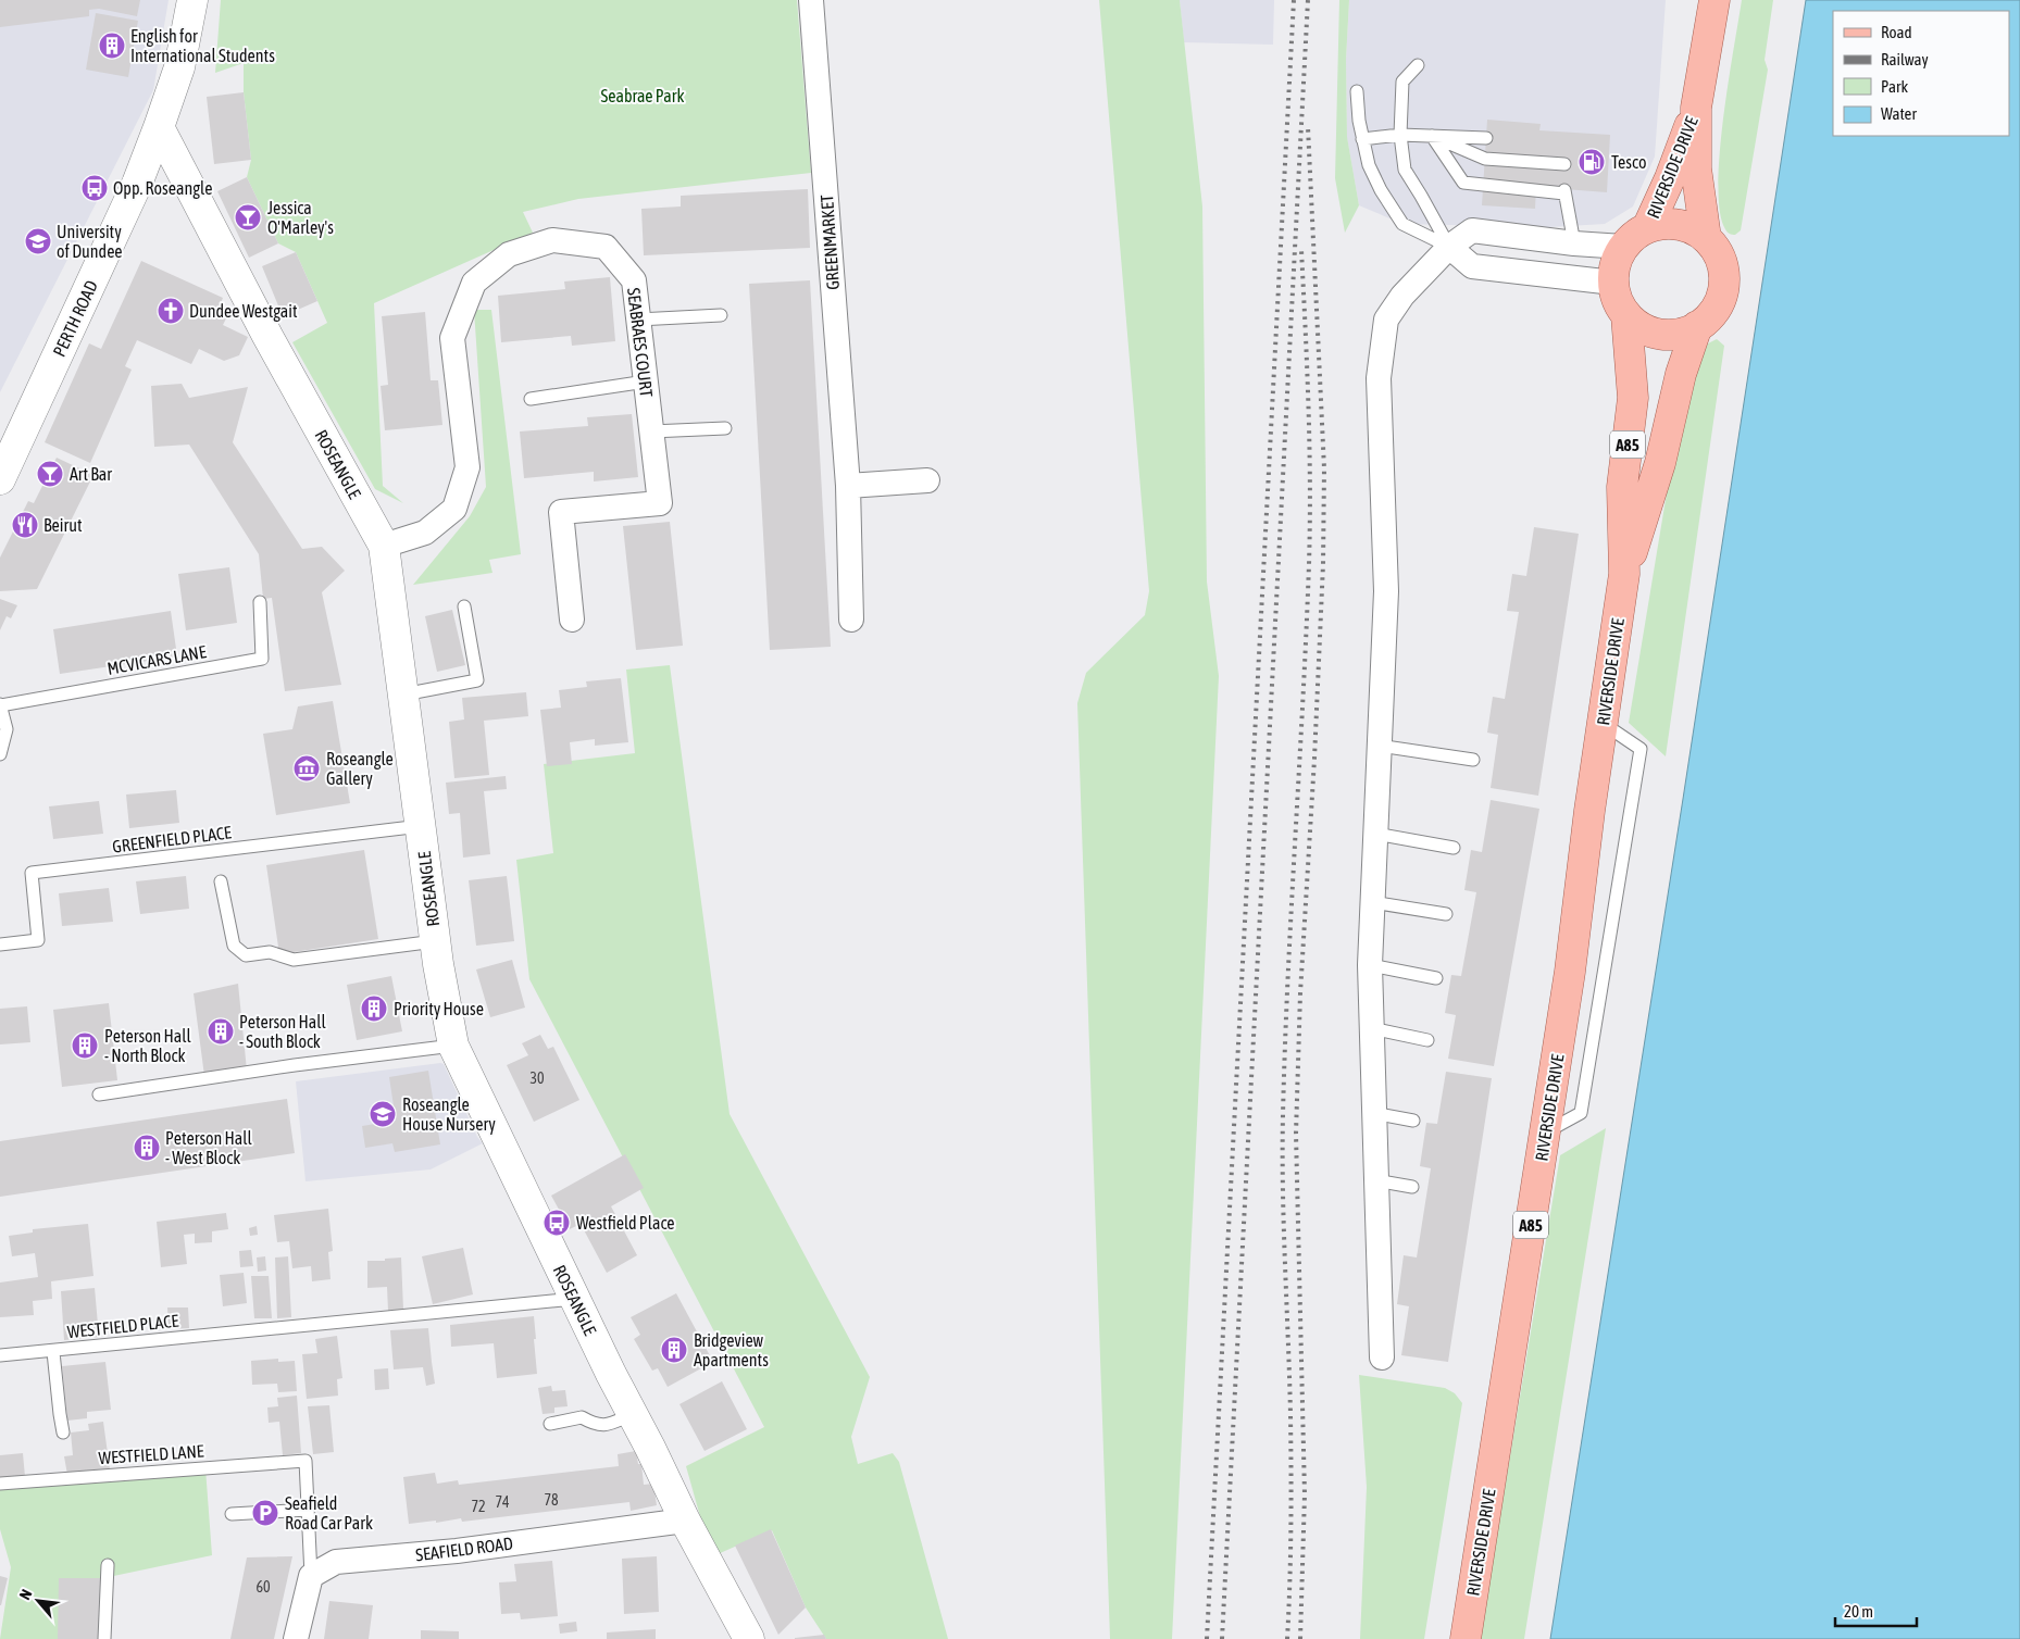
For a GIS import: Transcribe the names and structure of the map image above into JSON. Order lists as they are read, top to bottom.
{
  "streets": {
    "main road": ["RIVERSIDE DRIVE", "A85"],
    "street": [
      "GREENMARKET",
      "PERTH ROAD",
      "SEABRAES COURT",
      "ROSEANGLE",
      "SEAFIELD ROAD"
    ],
    "lane": [
      "MCVICARS LANE",
      "GREENFIELD PLACE",
      "WESTFIELD PLACE",
      "WESTFIELD LANE"
    ]
  },
  "crossings": [
    ["PERTH ROAD", "ROSEANGLE"],
    ["SEABRAES COURT", "ROSEANGLE"],
    ["ROSEANGLE", "GREENFIELD PLACE"],
    ["ROSEANGLE", "WESTFIELD PLACE"],
    ["ROSEANGLE", "SEAFIELD ROAD"]
  ],
  "parks": ["Seabrae Park"],
  "places": {
    "building": [
      "English for International Students",
      "Priority House",
      "Peterson Hall - South Block",
      "Peterson Hall - North Block",
      "Peterson Hall - West Block",
      "Bridgeview Apartments"
    ],
    "fuel station": ["Tesco"],
    "bus stop": ["Opp. Roseangle", "Westfield Place"],
    "bar": ["Jessica O'Marley's", "Art Bar"],
    "school or university": ["University of Dundee", "Roseangle House Nursery"],
    "church": ["Dundee Westgait"],
    "restaurant": ["Beirut"],
    "museum": ["Roseangle Gallery"],
    "parking": ["Seafield Road Car Park"]
  },
  "house_numbers": [
    "30",
    "78",
    "74",
    "72",
    "60"
  ],
  "legend": [
    "Road",
    "Railway",
    "Park",
    "Water"
  ],
  "scale_bar": "20 m",
  "north": "top left"
}
